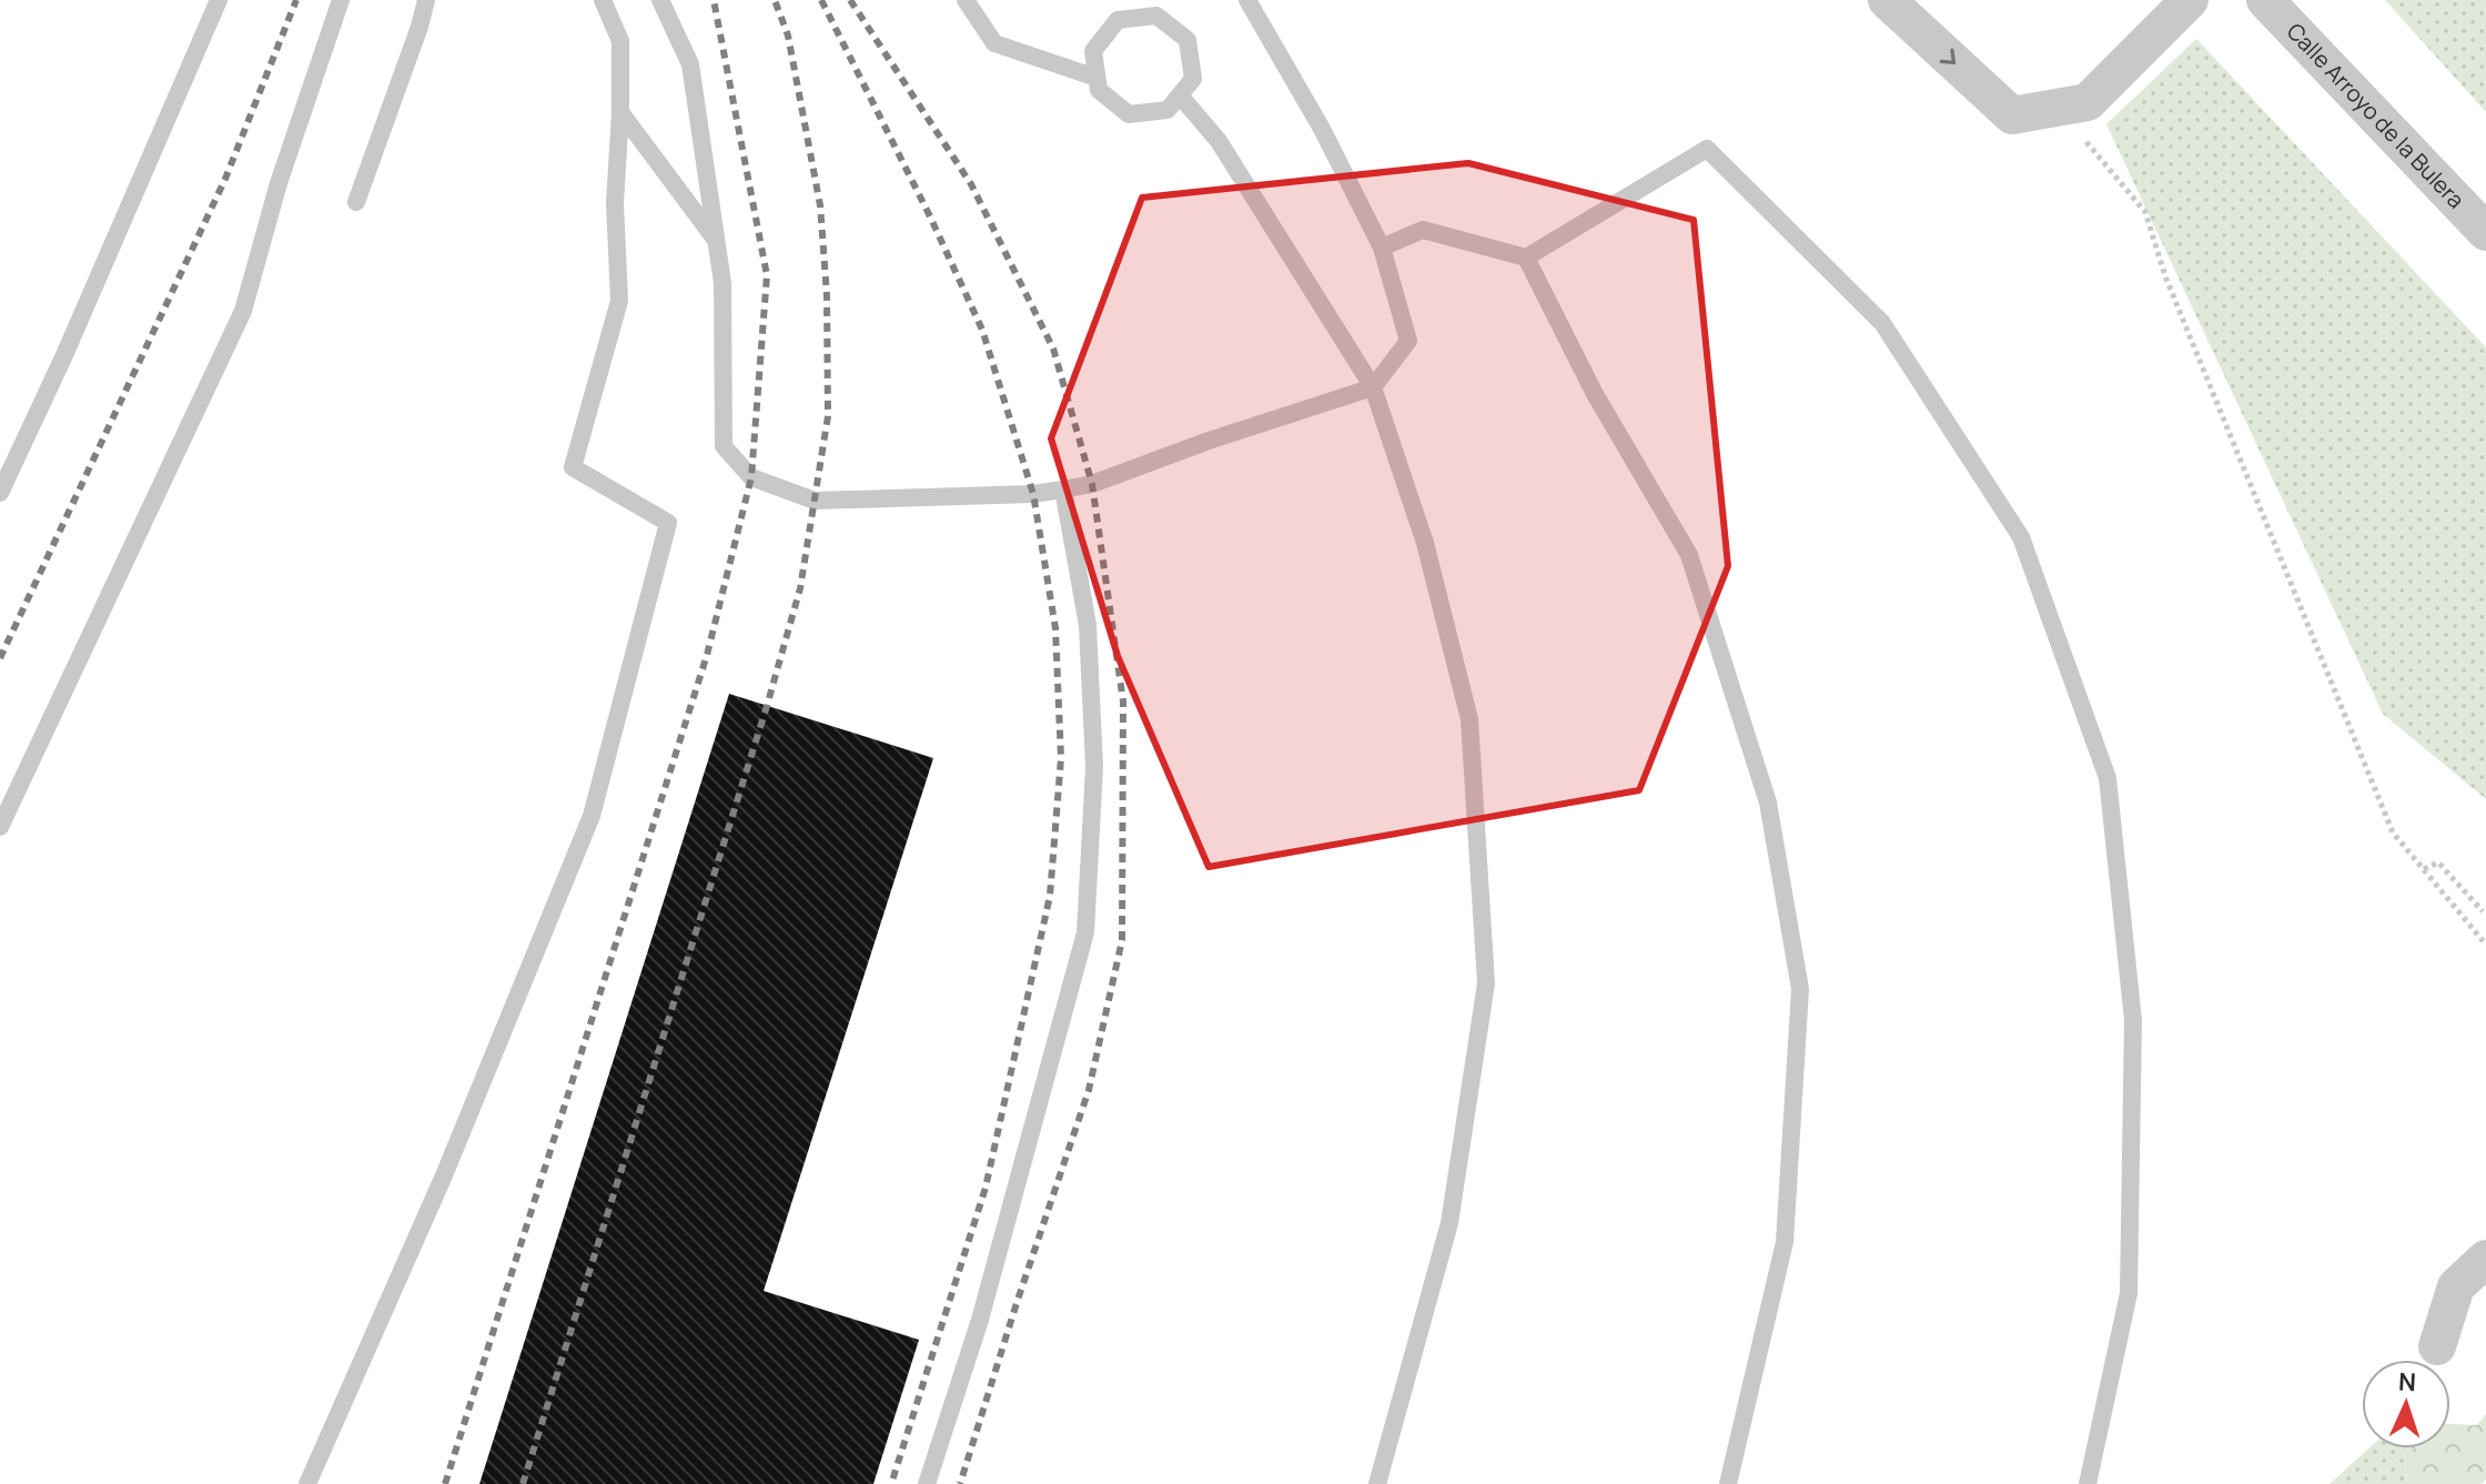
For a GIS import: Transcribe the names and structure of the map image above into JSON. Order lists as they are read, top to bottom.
{
  "streets": {
    "street": ["Calle Arroyo de la Bulera"]
  },
  "north": "top"
}
